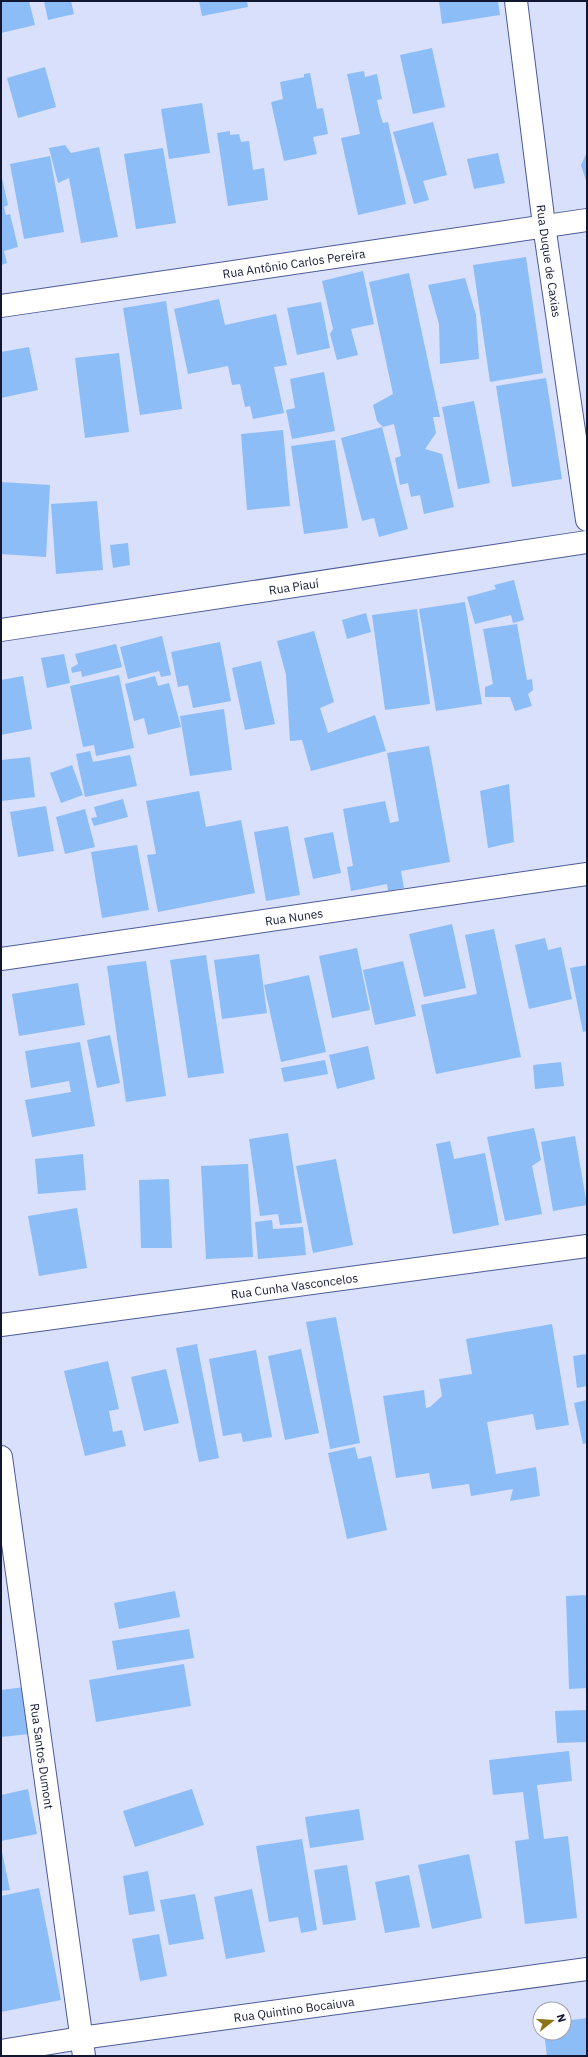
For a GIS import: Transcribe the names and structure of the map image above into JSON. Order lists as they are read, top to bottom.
{
  "streets": {
    "street": [
      "Rua Duque de Caxias",
      "Rua Antônio Carlos Pereira",
      "Rua Piauí",
      "Rua Nunes",
      "Rua Cunha Vasconcelos",
      "Rua Santos Dumont",
      "Rua Quintino Bocaiuva"
    ]
  },
  "crossings": [
    ["Rua Duque de Caxias", "Rua Antônio Carlos Pereira"],
    ["Rua Santos Dumont", "Rua Quintino Bocaiuva"]
  ],
  "north": "right"
}
